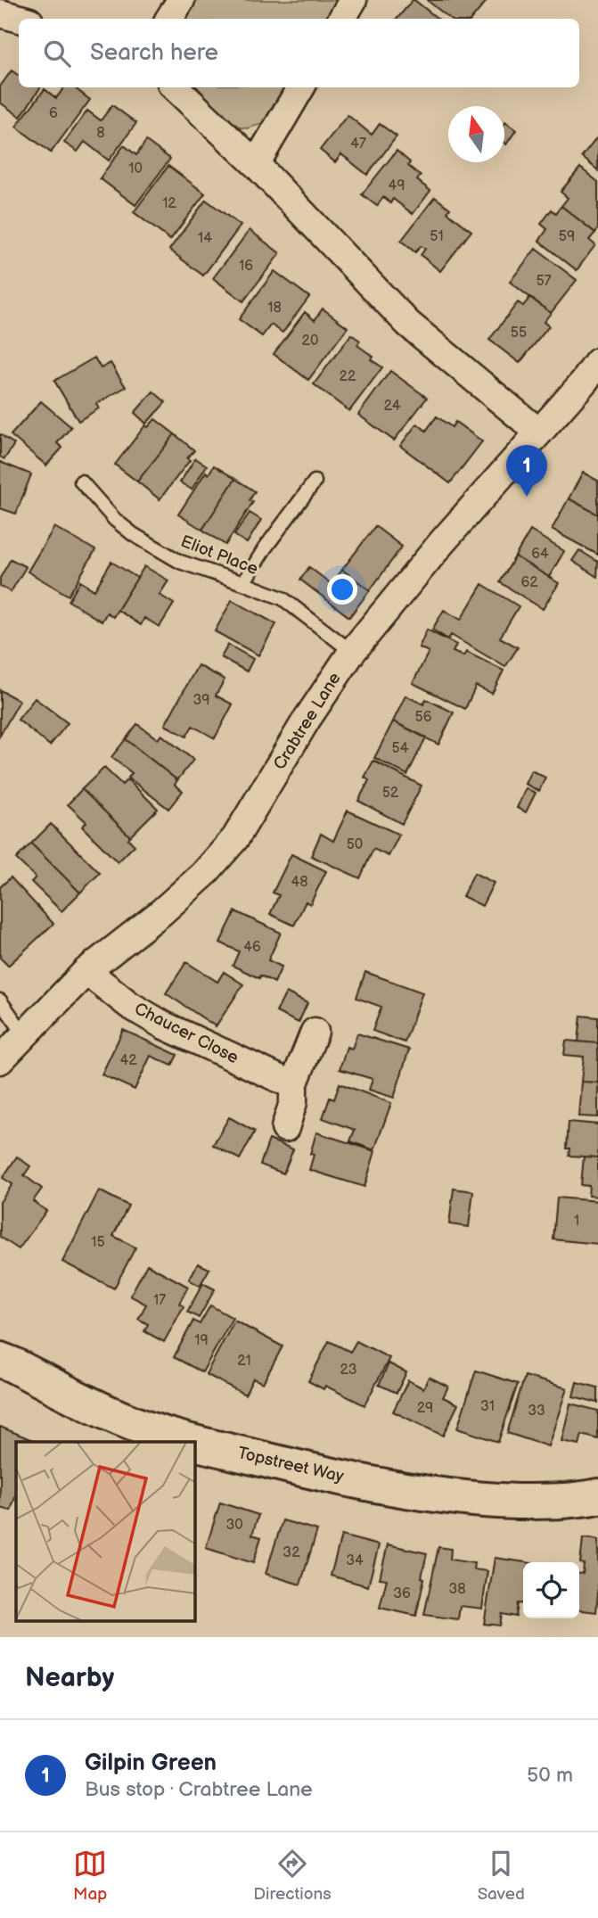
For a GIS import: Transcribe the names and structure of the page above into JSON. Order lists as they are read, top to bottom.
{
  "streets": {
    "street": ["Crabtree Lane", "Chaucer Close", "Topstreet Way"],
    "lane": ["Eliot Place"]
  },
  "crossings": [
    ["Eliot Place", "Crabtree Lane"],
    ["Crabtree Lane", "Chaucer Close"]
  ],
  "house_numbers": [
    "6",
    "8",
    "47",
    "10",
    "49",
    "12",
    "51",
    "59",
    "14",
    "16",
    "57",
    "18",
    "55",
    "20",
    "22",
    "24",
    "64",
    "62",
    "39",
    "56",
    "54",
    "52",
    "50",
    "48",
    "46",
    "42",
    "1",
    "15",
    "17",
    "19",
    "21",
    "23",
    "31",
    "29",
    "33",
    "30",
    "32",
    "34",
    "38",
    "36"
  ],
  "north": "top",
  "page": {
    "search": "Search here",
    "pins": "1",
    "heading": "Nearby",
    "list": [
      {
        "mark": "1",
        "name": "Gilpin Green",
        "note": "Bus stop · Crabtree Lane",
        "value": "50 m"
      }
    ],
    "nav": ["Map", "Directions", "Saved"]
  }
}
